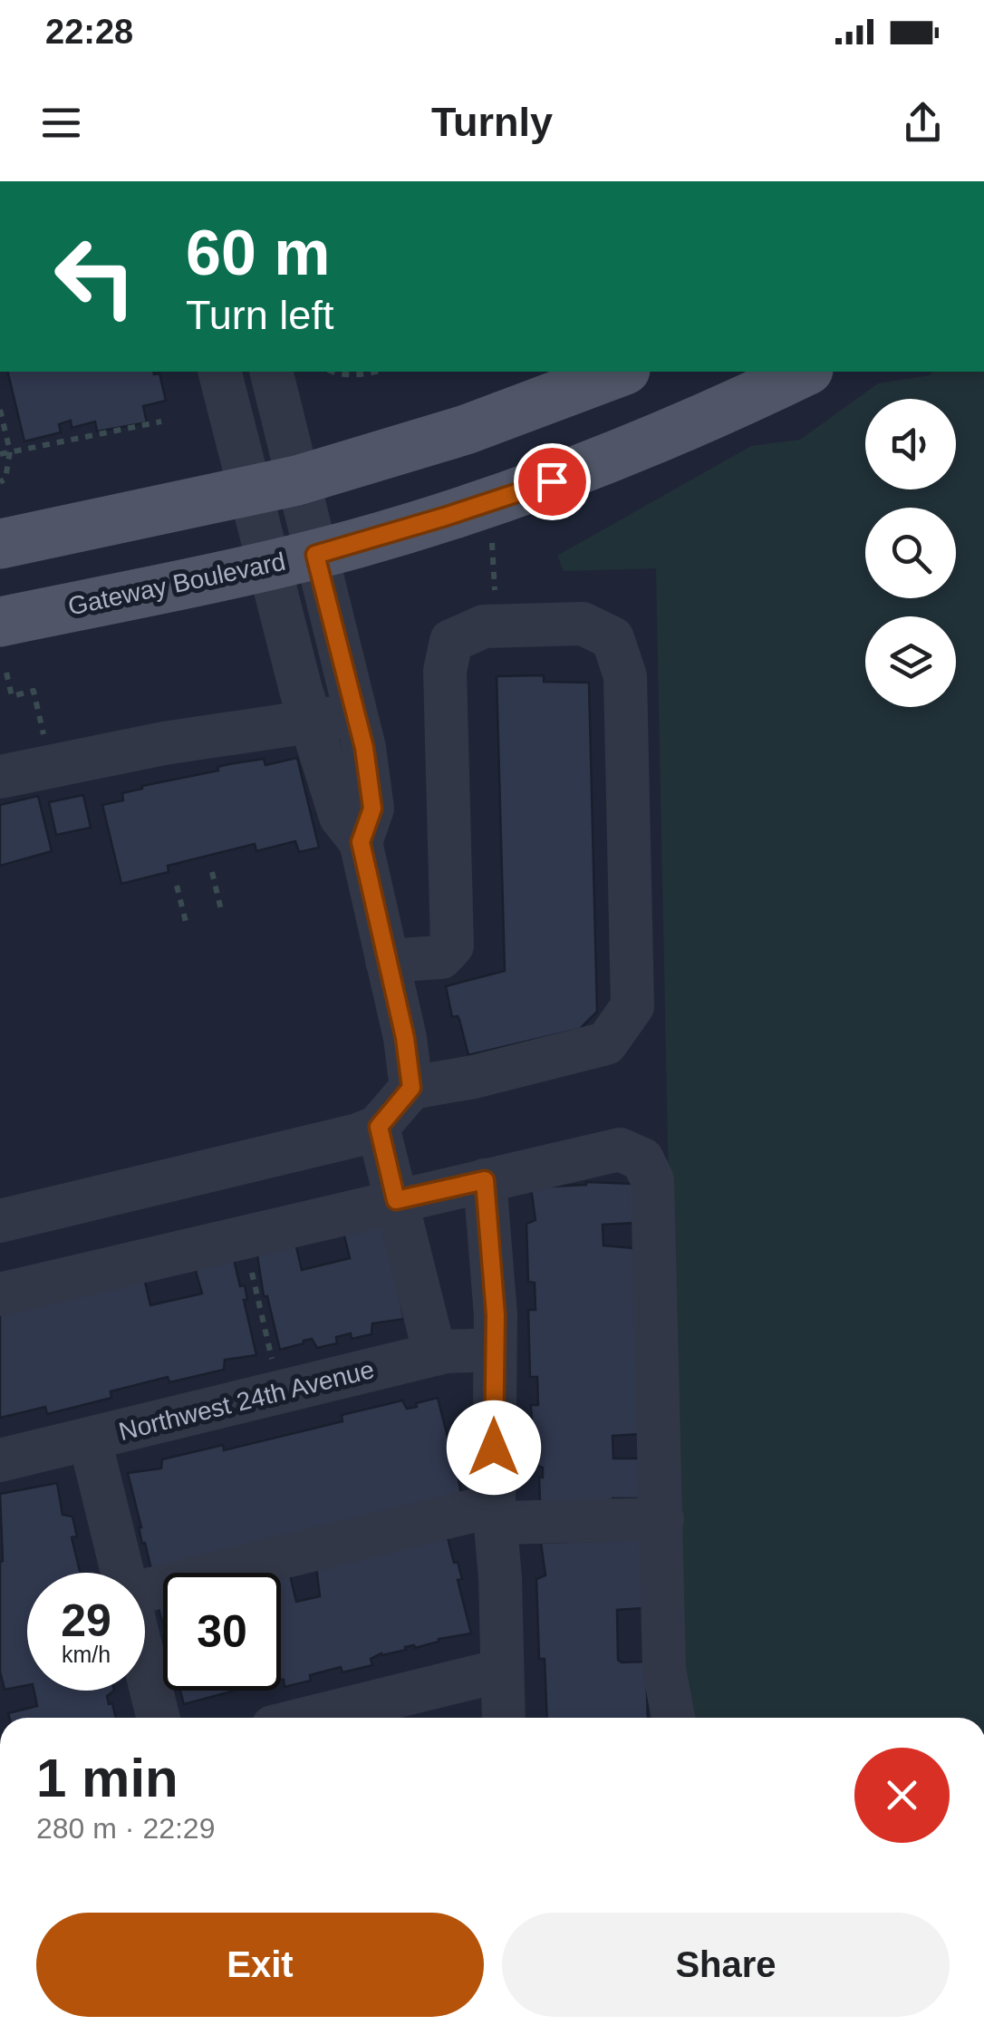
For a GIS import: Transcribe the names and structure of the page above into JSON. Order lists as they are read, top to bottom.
{
  "streets": {
    "main road": ["Gateway Boulevard"],
    "street": ["Northwest 24th Avenue"]
  },
  "page": {
    "status": "22:28",
    "header": "Turnly",
    "turn": ["60 m", "Turn left"],
    "speed": "29 km/h",
    "limit": "30",
    "heading": ["1 min", "280 m · 22:29"],
    "buttons": ["Exit", "Share"]
  }
}
